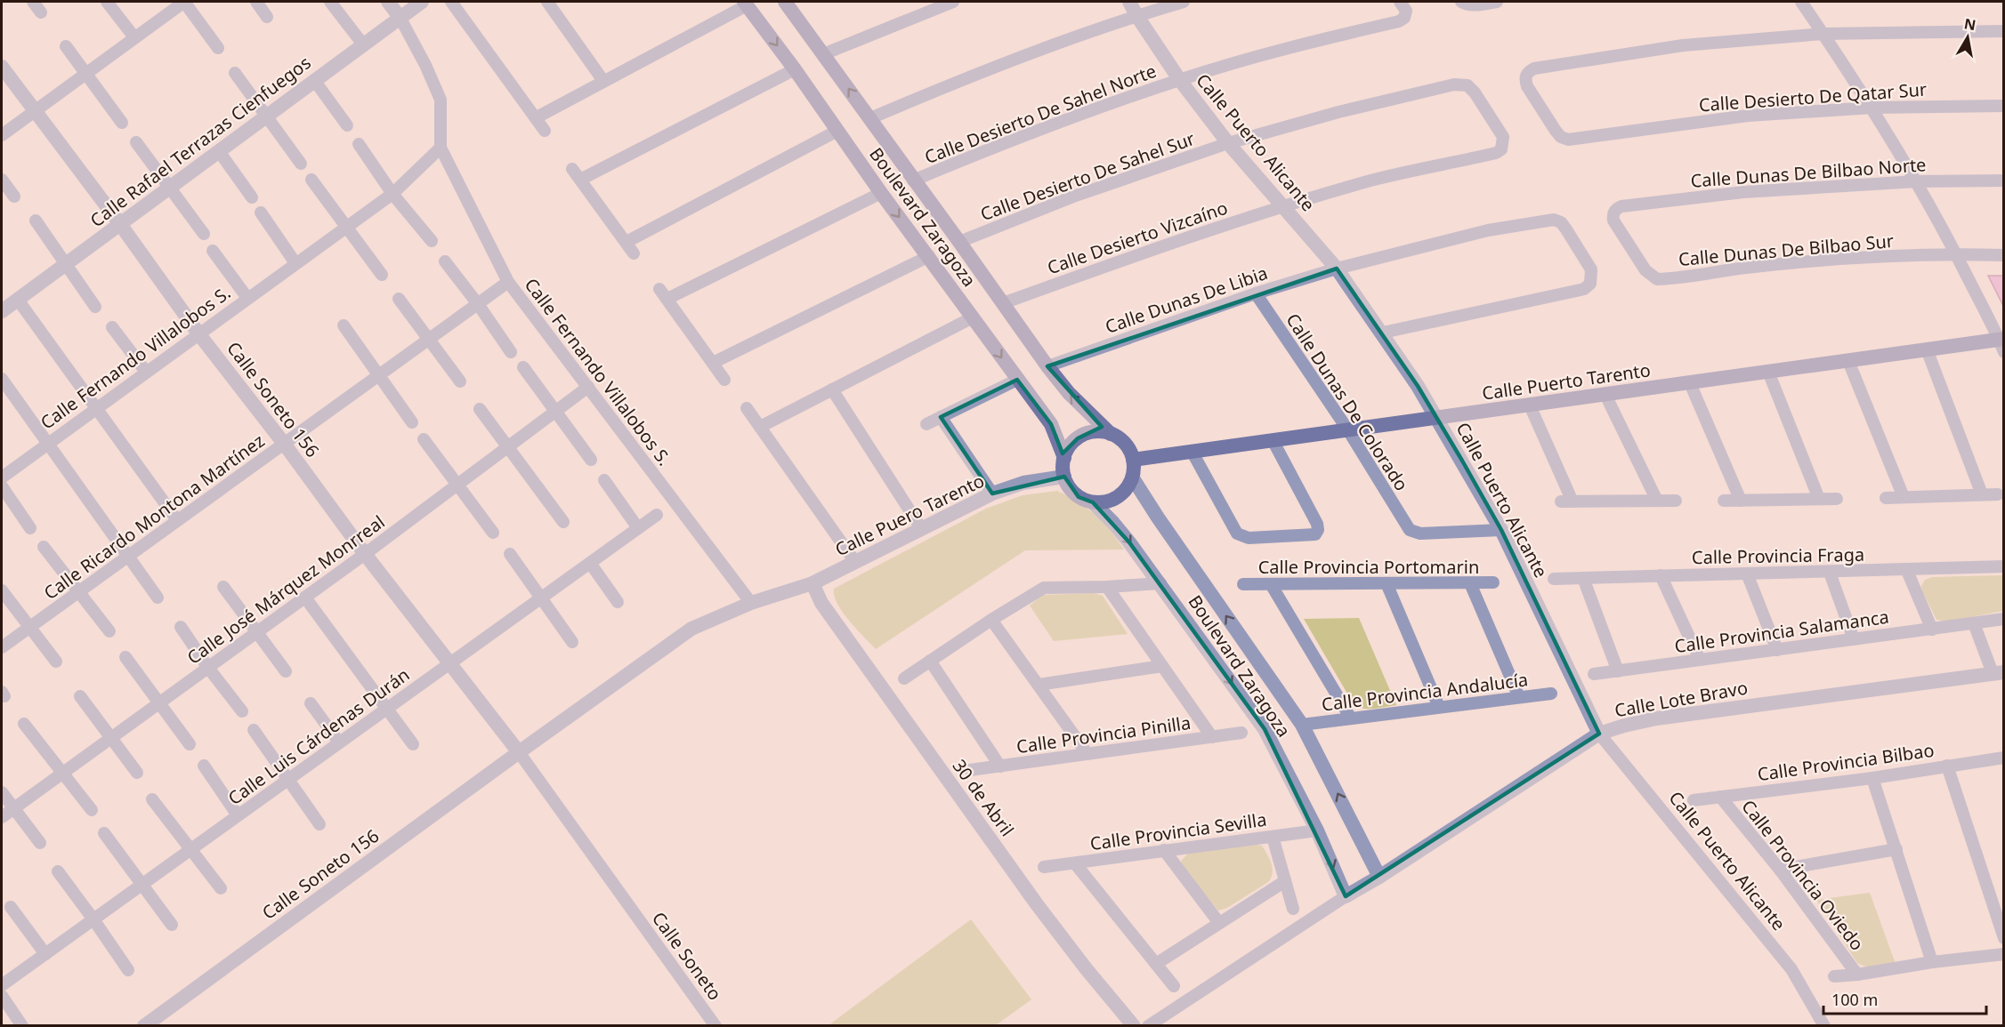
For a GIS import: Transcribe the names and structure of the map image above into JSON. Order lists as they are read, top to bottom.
{
  "streets": {
    "main road": ["Boulevard Zaragoza", "Calle Puerto Tarento"],
    "street": [
      "Calle Desierto De Qatar Sur",
      "Calle Desierto De Sahel Norte",
      "Calle Rafael Terrazas Cienfuegos",
      "Calle Puerto Alicante",
      "Calle Dunas De Bilbao Norte",
      "Calle Desierto De Sahel Sur",
      "Calle Desierto Vizcaíno",
      "Calle Dunas De Bilbao Sur",
      "Calle Dunas De Libia",
      "Calle Fernando Villalobos S.",
      "Calle Soneto 156",
      "Calle Dunas De Colorado",
      "Calle Puero Tarento",
      "Calle Ricardo Montona Martínez",
      "Calle Provincia Fraga",
      "Calle Provincia Portomarin",
      "Calle José Márquez Monrreal",
      "Calle Provincia Salamanca",
      "Calle Provincia Andalucía",
      "Calle Lote Bravo",
      "Calle Provincia Pinilla",
      "Calle Luis Cárdenas Durán",
      "Calle Provincia Bilbao",
      "30 de Abril",
      "Calle Provincia Sevilla",
      "Calle Provincia Oviedo",
      "Calle Soneto"
    ]
  },
  "crossings": [
    ["Calle Desierto De Sahel Norte", "Calle Puerto Alicante"],
    ["Calle Desierto De Sahel Norte", "Boulevard Zaragoza"],
    ["Calle Rafael Terrazas Cienfuegos", "Calle Fernando Villalobos S."],
    ["Calle Rafael Terrazas Cienfuegos", "Calle Soneto 156"],
    ["Calle Puerto Alicante", "Calle Desierto De Sahel Sur"],
    ["Calle Puerto Alicante", "Calle Desierto Vizcaíno"],
    ["Calle Puerto Alicante", "Calle Dunas De Libia"],
    ["Calle Puerto Alicante", "Calle Puerto Tarento"],
    ["Calle Puerto Alicante", "Calle Dunas De Colorado"],
    ["Calle Puerto Alicante", "Calle Lote Bravo"],
    ["Calle Dunas De Bilbao Norte", "Calle Dunas De Bilbao Sur"],
    ["Calle Desierto De Sahel Sur", "Boulevard Zaragoza"],
    ["Calle Desierto De Sahel Sur", "Calle Desierto Vizcaíno"],
    ["Boulevard Zaragoza", "Calle Desierto Vizcaíno"],
    ["Boulevard Zaragoza", "Calle Dunas De Libia"],
    ["Boulevard Zaragoza", "Calle Puerto Tarento"],
    ["Boulevard Zaragoza", "Calle Puero Tarento"],
    ["Boulevard Zaragoza", "Calle Provincia Andalucía"],
    ["Boulevard Zaragoza", "Calle Lote Bravo"],
    ["Boulevard Zaragoza", "Calle Provincia Sevilla"],
    ["Calle Dunas De Libia", "Calle Dunas De Colorado"],
    ["Calle Fernando Villalobos S.", "Calle Soneto 156"],
    ["Calle Fernando Villalobos S.", "Calle Ricardo Montona Martínez"],
    ["Calle Fernando Villalobos S.", "Calle José Márquez Monrreal"],
    ["Calle Puerto Tarento", "Calle Dunas De Colorado"],
    ["Calle Puerto Tarento", "Calle Puero Tarento"],
    ["Calle Soneto 156", "Calle Ricardo Montona Martínez"],
    ["Calle Soneto 156", "Calle José Márquez Monrreal"],
    ["Calle Soneto 156", "Calle Luis Cárdenas Durán"],
    ["Calle Soneto 156", "Calle Soneto"],
    ["Calle Puero Tarento", "30 de Abril"],
    ["Calle Provincia Bilbao", "Calle Provincia Oviedo"]
  ],
  "scale_bar": "100 m",
  "north": "top"
}
